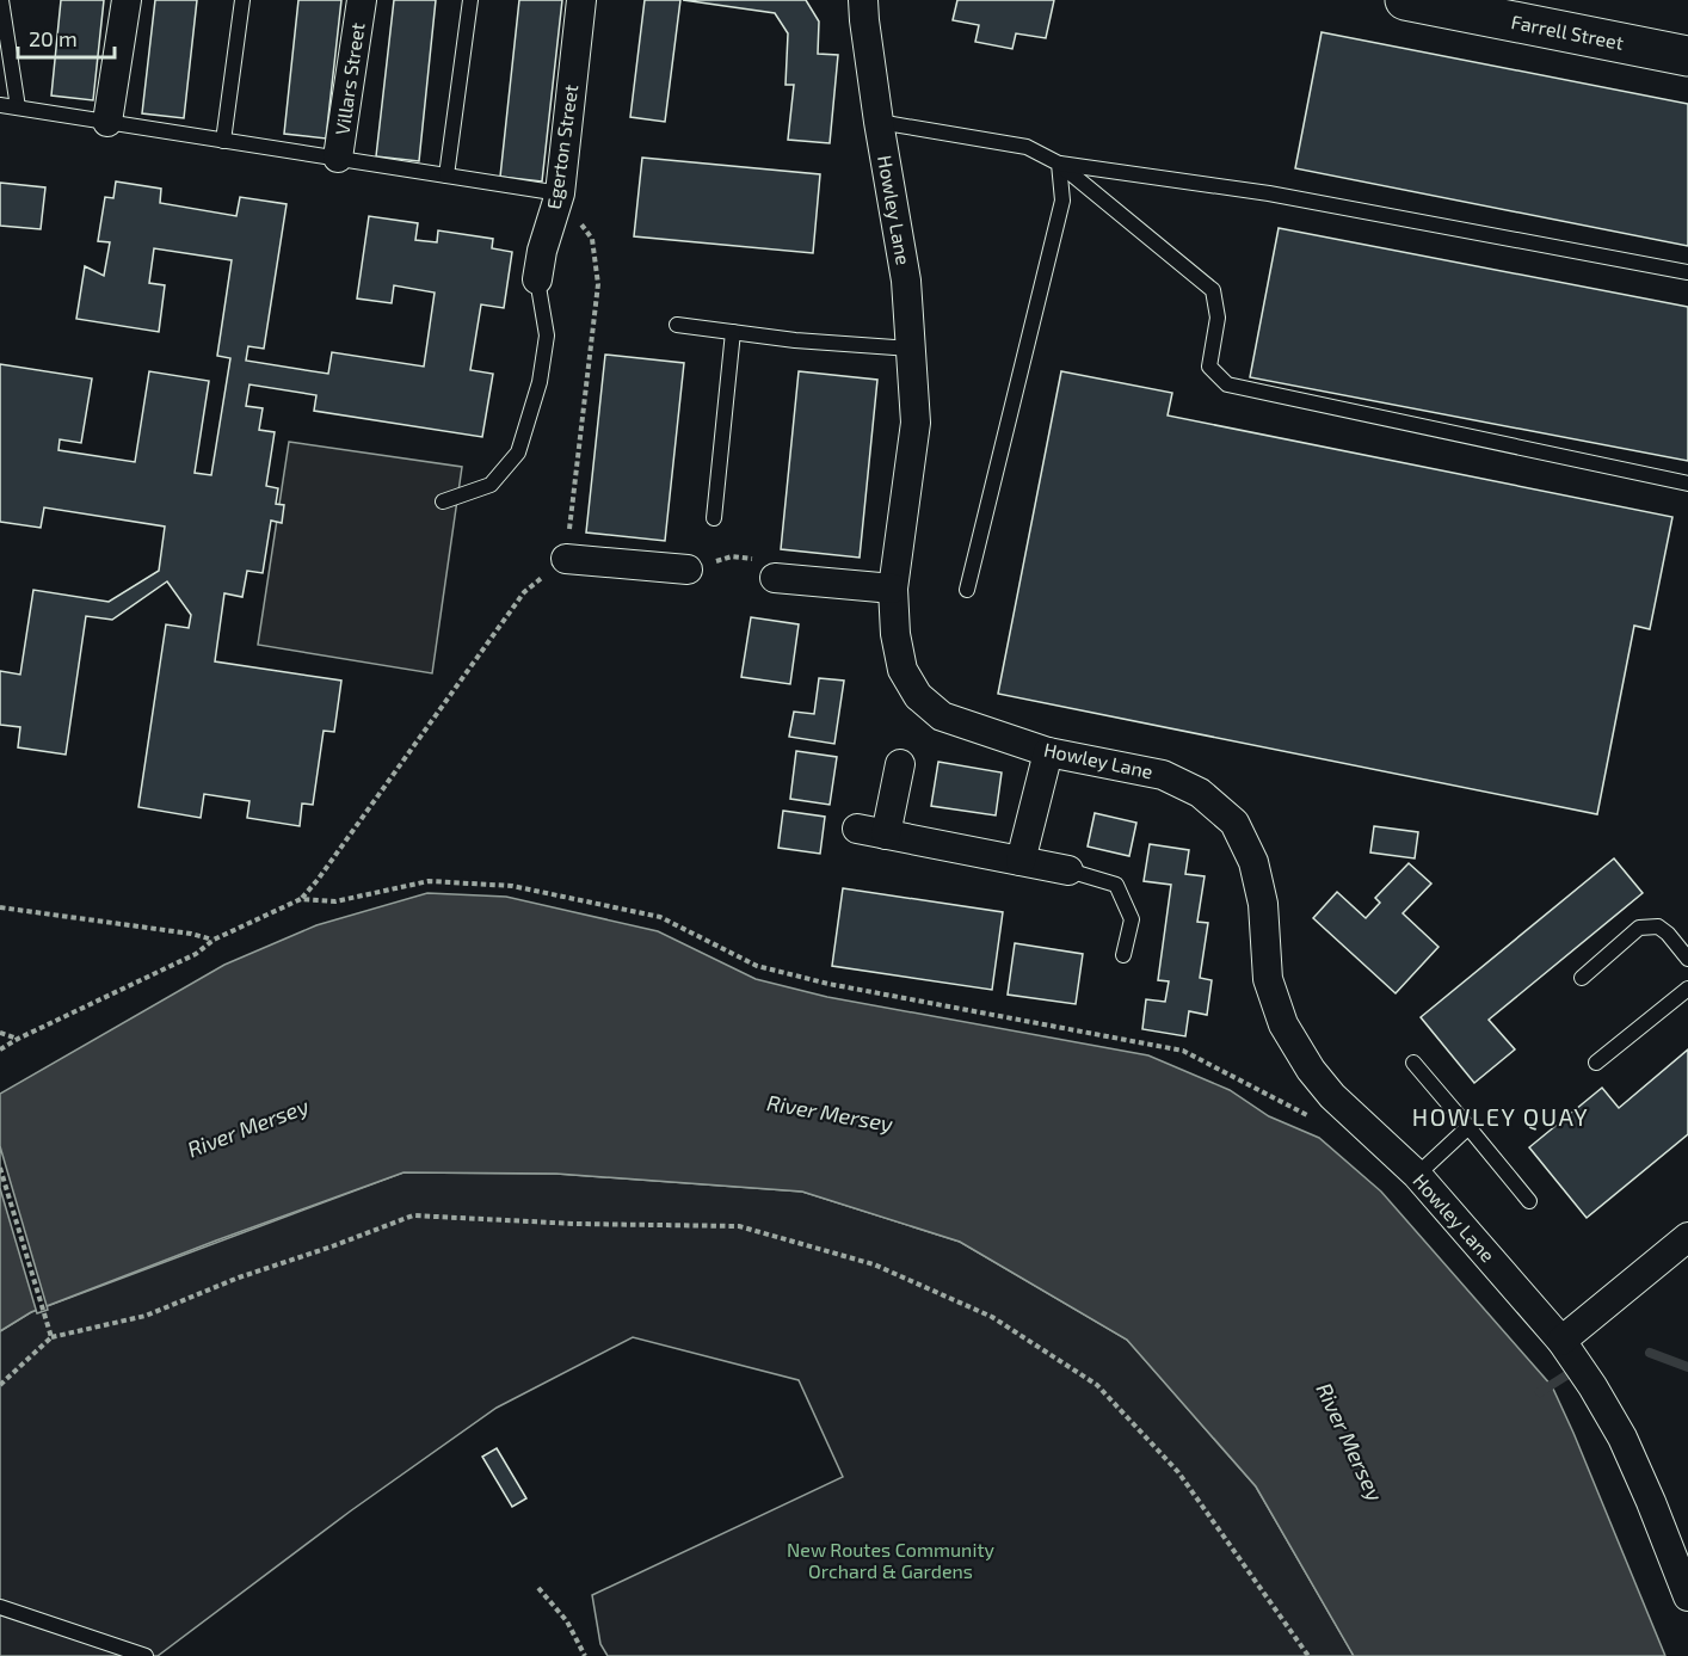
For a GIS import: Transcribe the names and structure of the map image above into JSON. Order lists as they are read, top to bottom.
{
  "streets": {
    "street": [
      "Farrell Street",
      "Villars Street",
      "Egerton Street",
      "Howley Lane"
    ]
  },
  "districts": ["HOWLEY QUAY"],
  "water": ["River Mersey"],
  "parks": ["New Routes Community Orchard & Gardens"],
  "scale_bar": "20 m"
}
